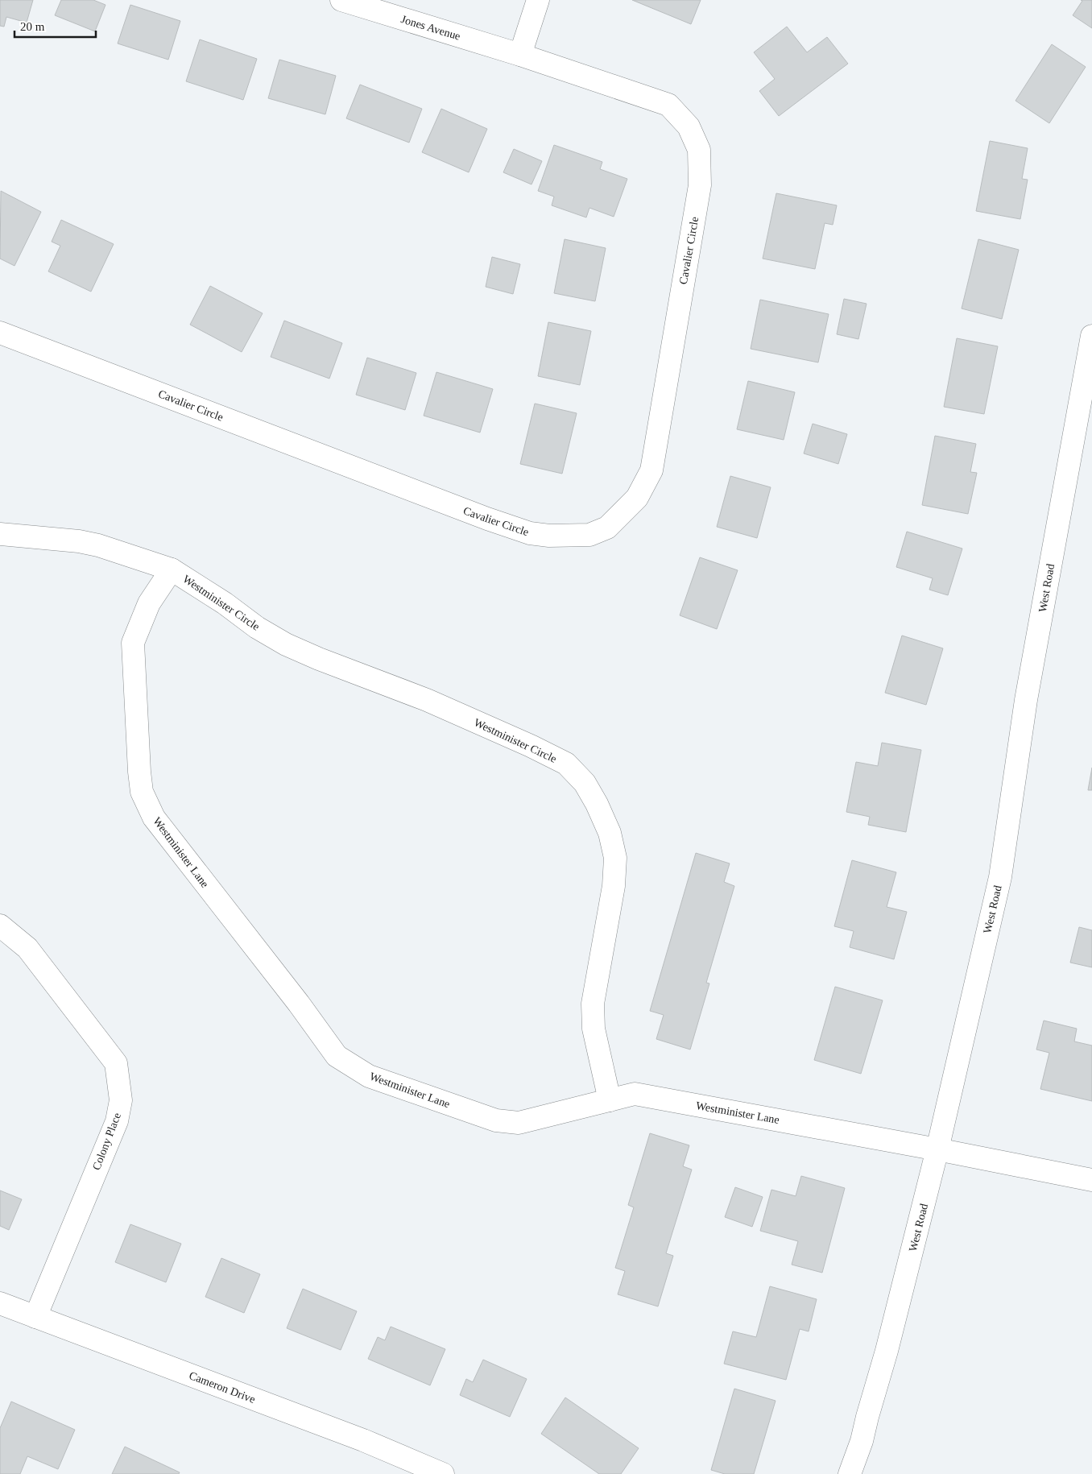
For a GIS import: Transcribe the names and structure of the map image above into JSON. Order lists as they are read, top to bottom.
{
  "streets": {
    "street": [
      "Jones Avenue",
      "Cavalier Circle",
      "West Road",
      "Westminister Circle",
      "Westminister Lane",
      "Colony Place",
      "Cameron Drive"
    ]
  },
  "crossings": [
    ["Jones Avenue", "Cavalier Circle"],
    ["West Road", "Westminister Lane"],
    ["Westminister Circle", "Westminister Lane"],
    ["Colony Place", "Cameron Drive"]
  ],
  "scale_bar": "20 m"
}
